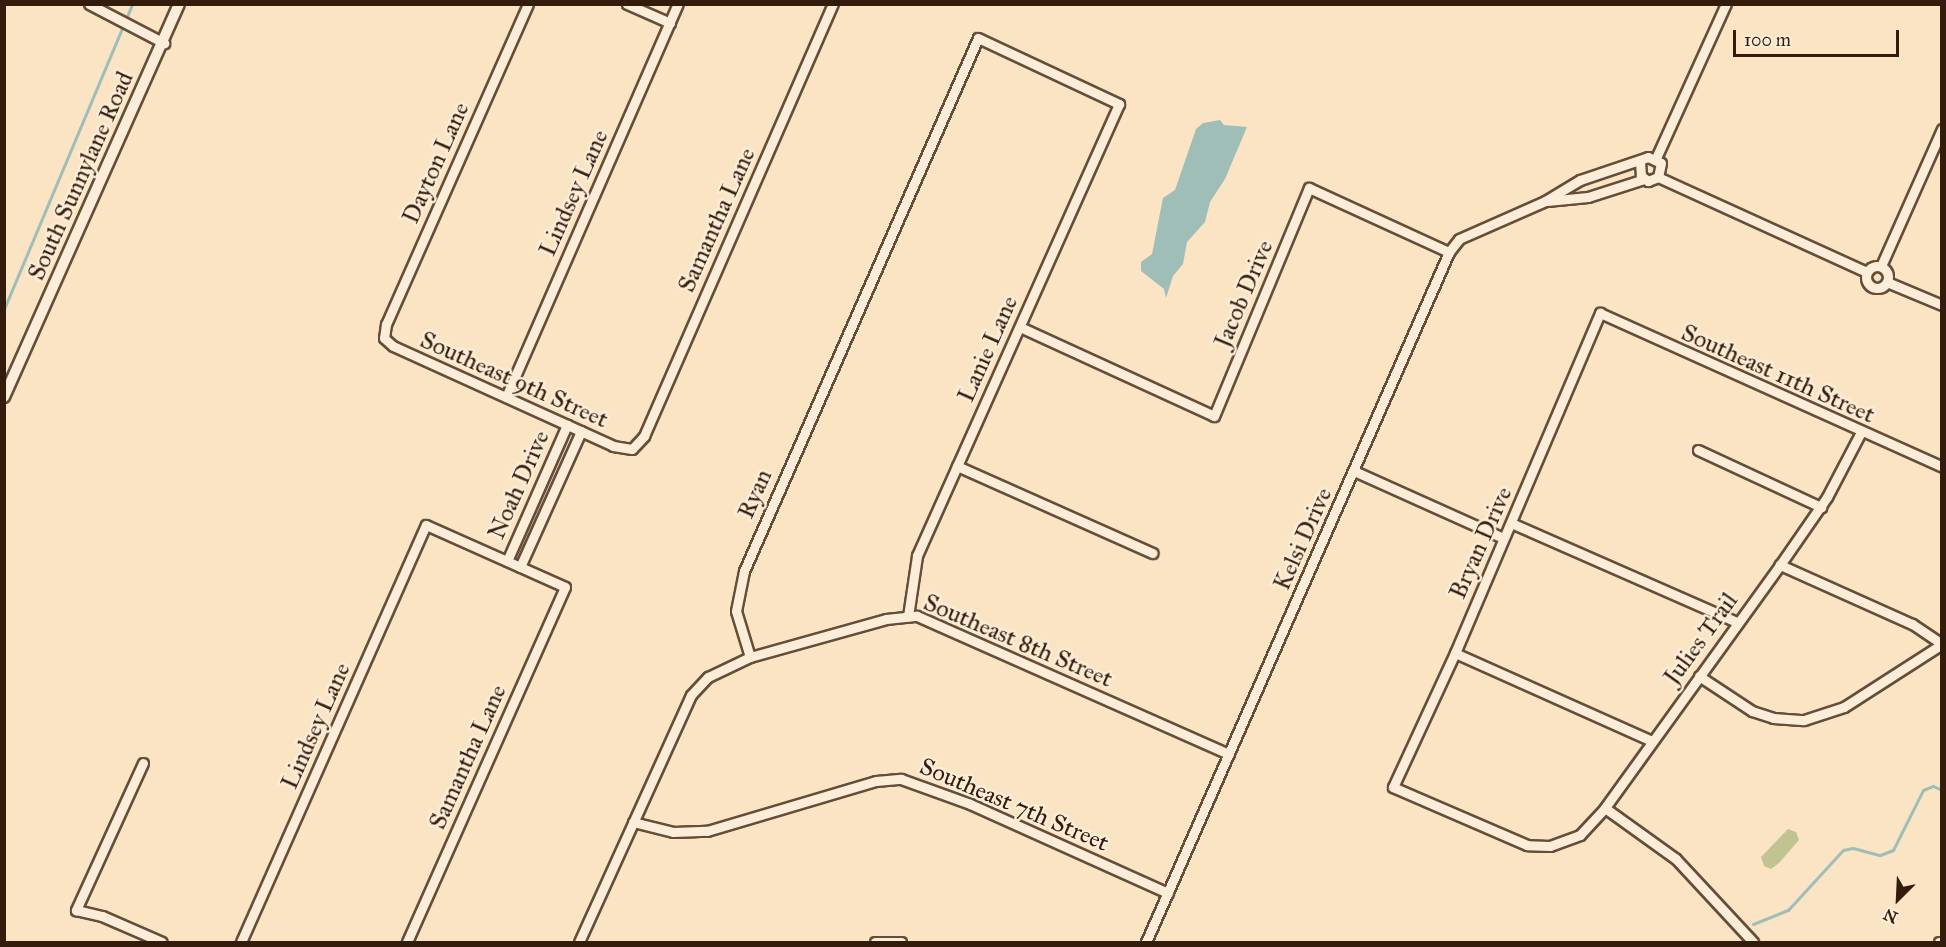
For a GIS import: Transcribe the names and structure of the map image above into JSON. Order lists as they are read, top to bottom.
{
  "streets": {
    "street": [
      "Dayton Lane",
      "South Sunnylane Road",
      "Lindsey Lane",
      "Samantha Lane",
      "Jacob Drive",
      "Lanie Lane",
      "Southeast 11th Street",
      "Southeast 9th Street",
      "Noah Drive",
      "Ryan",
      "Kelsi Drive",
      "Bryan Drive",
      "Julies Trail",
      "Southeast 8th Street",
      "Southeast 7th Street"
    ]
  },
  "crossings": [
    ["Dayton Lane", "Southeast 9th Street"],
    ["Lindsey Lane", "Southeast 9th Street"],
    ["Lindsey Lane", "Noah Drive"],
    ["Samantha Lane", "Southeast 9th Street"],
    ["Samantha Lane", "Noah Drive"],
    ["Jacob Drive", "Lanie Lane"],
    ["Jacob Drive", "Kelsi Drive"],
    ["Lanie Lane", "Ryan"],
    ["Lanie Lane", "Southeast 8th Street"],
    ["Southeast 11th Street", "Bryan Drive"],
    ["Southeast 11th Street", "Julies Trail"],
    ["Southeast 9th Street", "Noah Drive"],
    ["Ryan", "Southeast 8th Street"],
    ["Kelsi Drive", "Southeast 8th Street"],
    ["Kelsi Drive", "Southeast 7th Street"],
    ["Bryan Drive", "Julies Trail"]
  ],
  "scale_bar": "100 m",
  "north": "bottom left"
}
